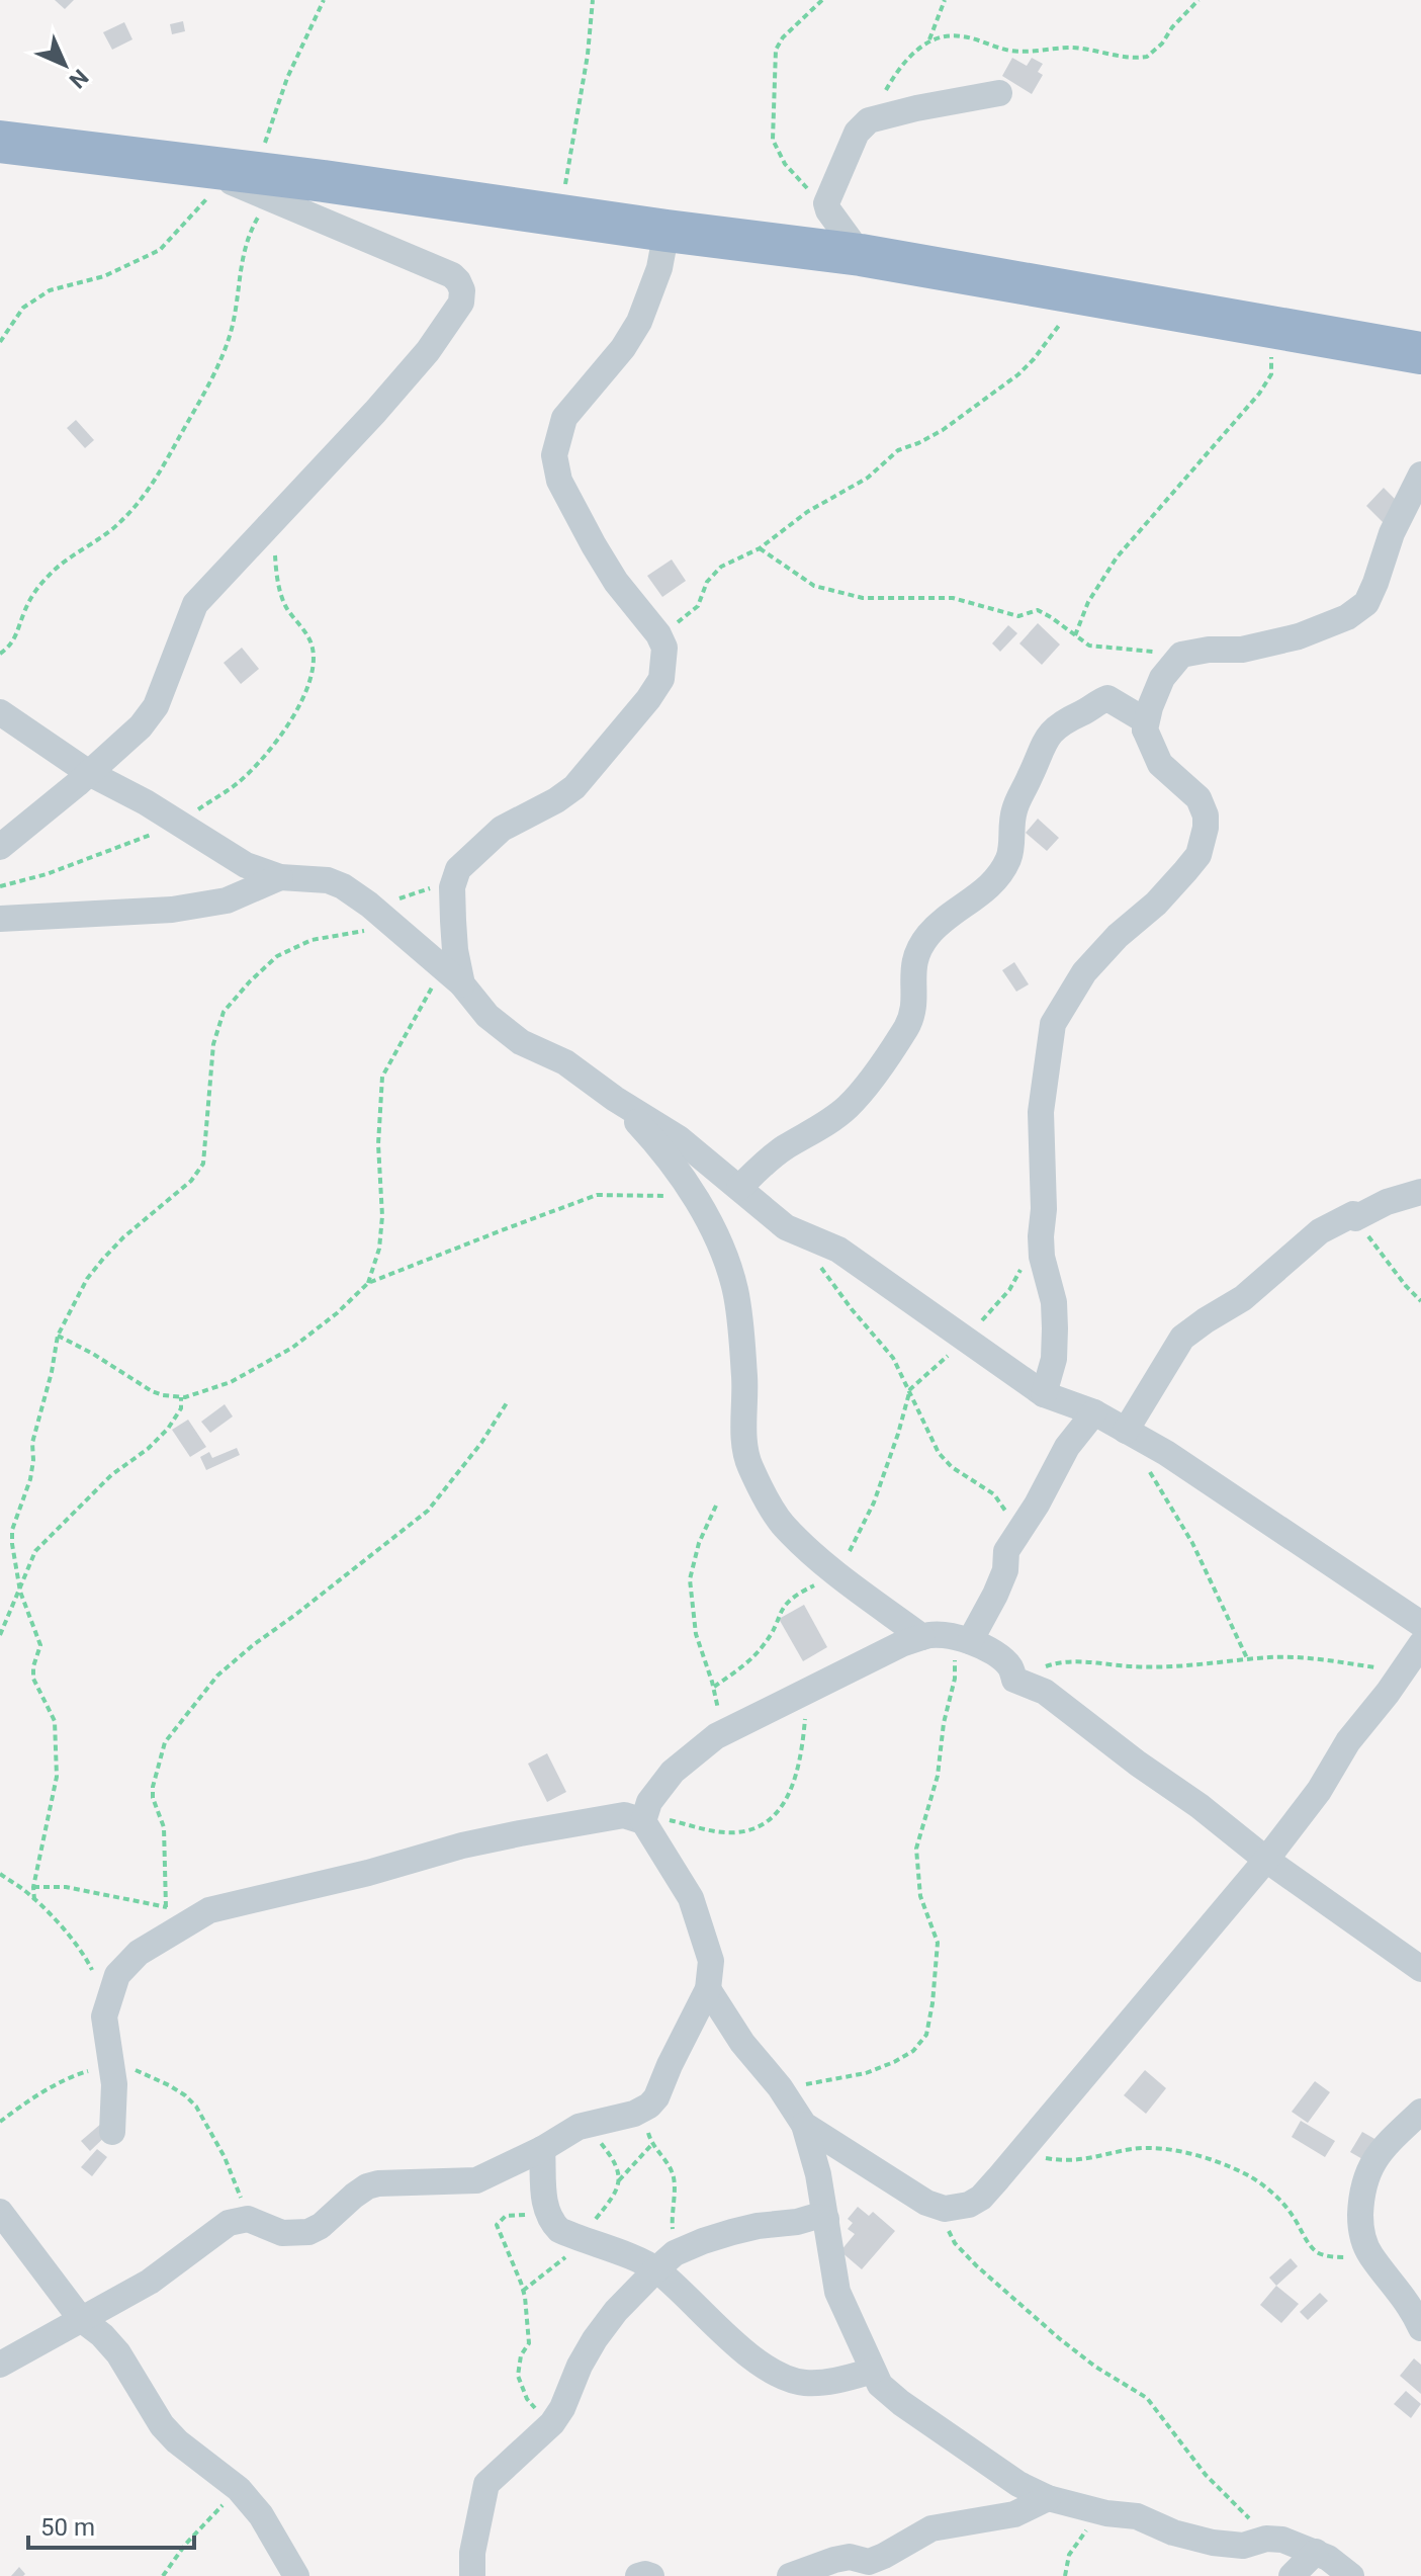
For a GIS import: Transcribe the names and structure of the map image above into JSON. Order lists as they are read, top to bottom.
{
  "scale_bar": "50 m",
  "north": "bottom right"
}
